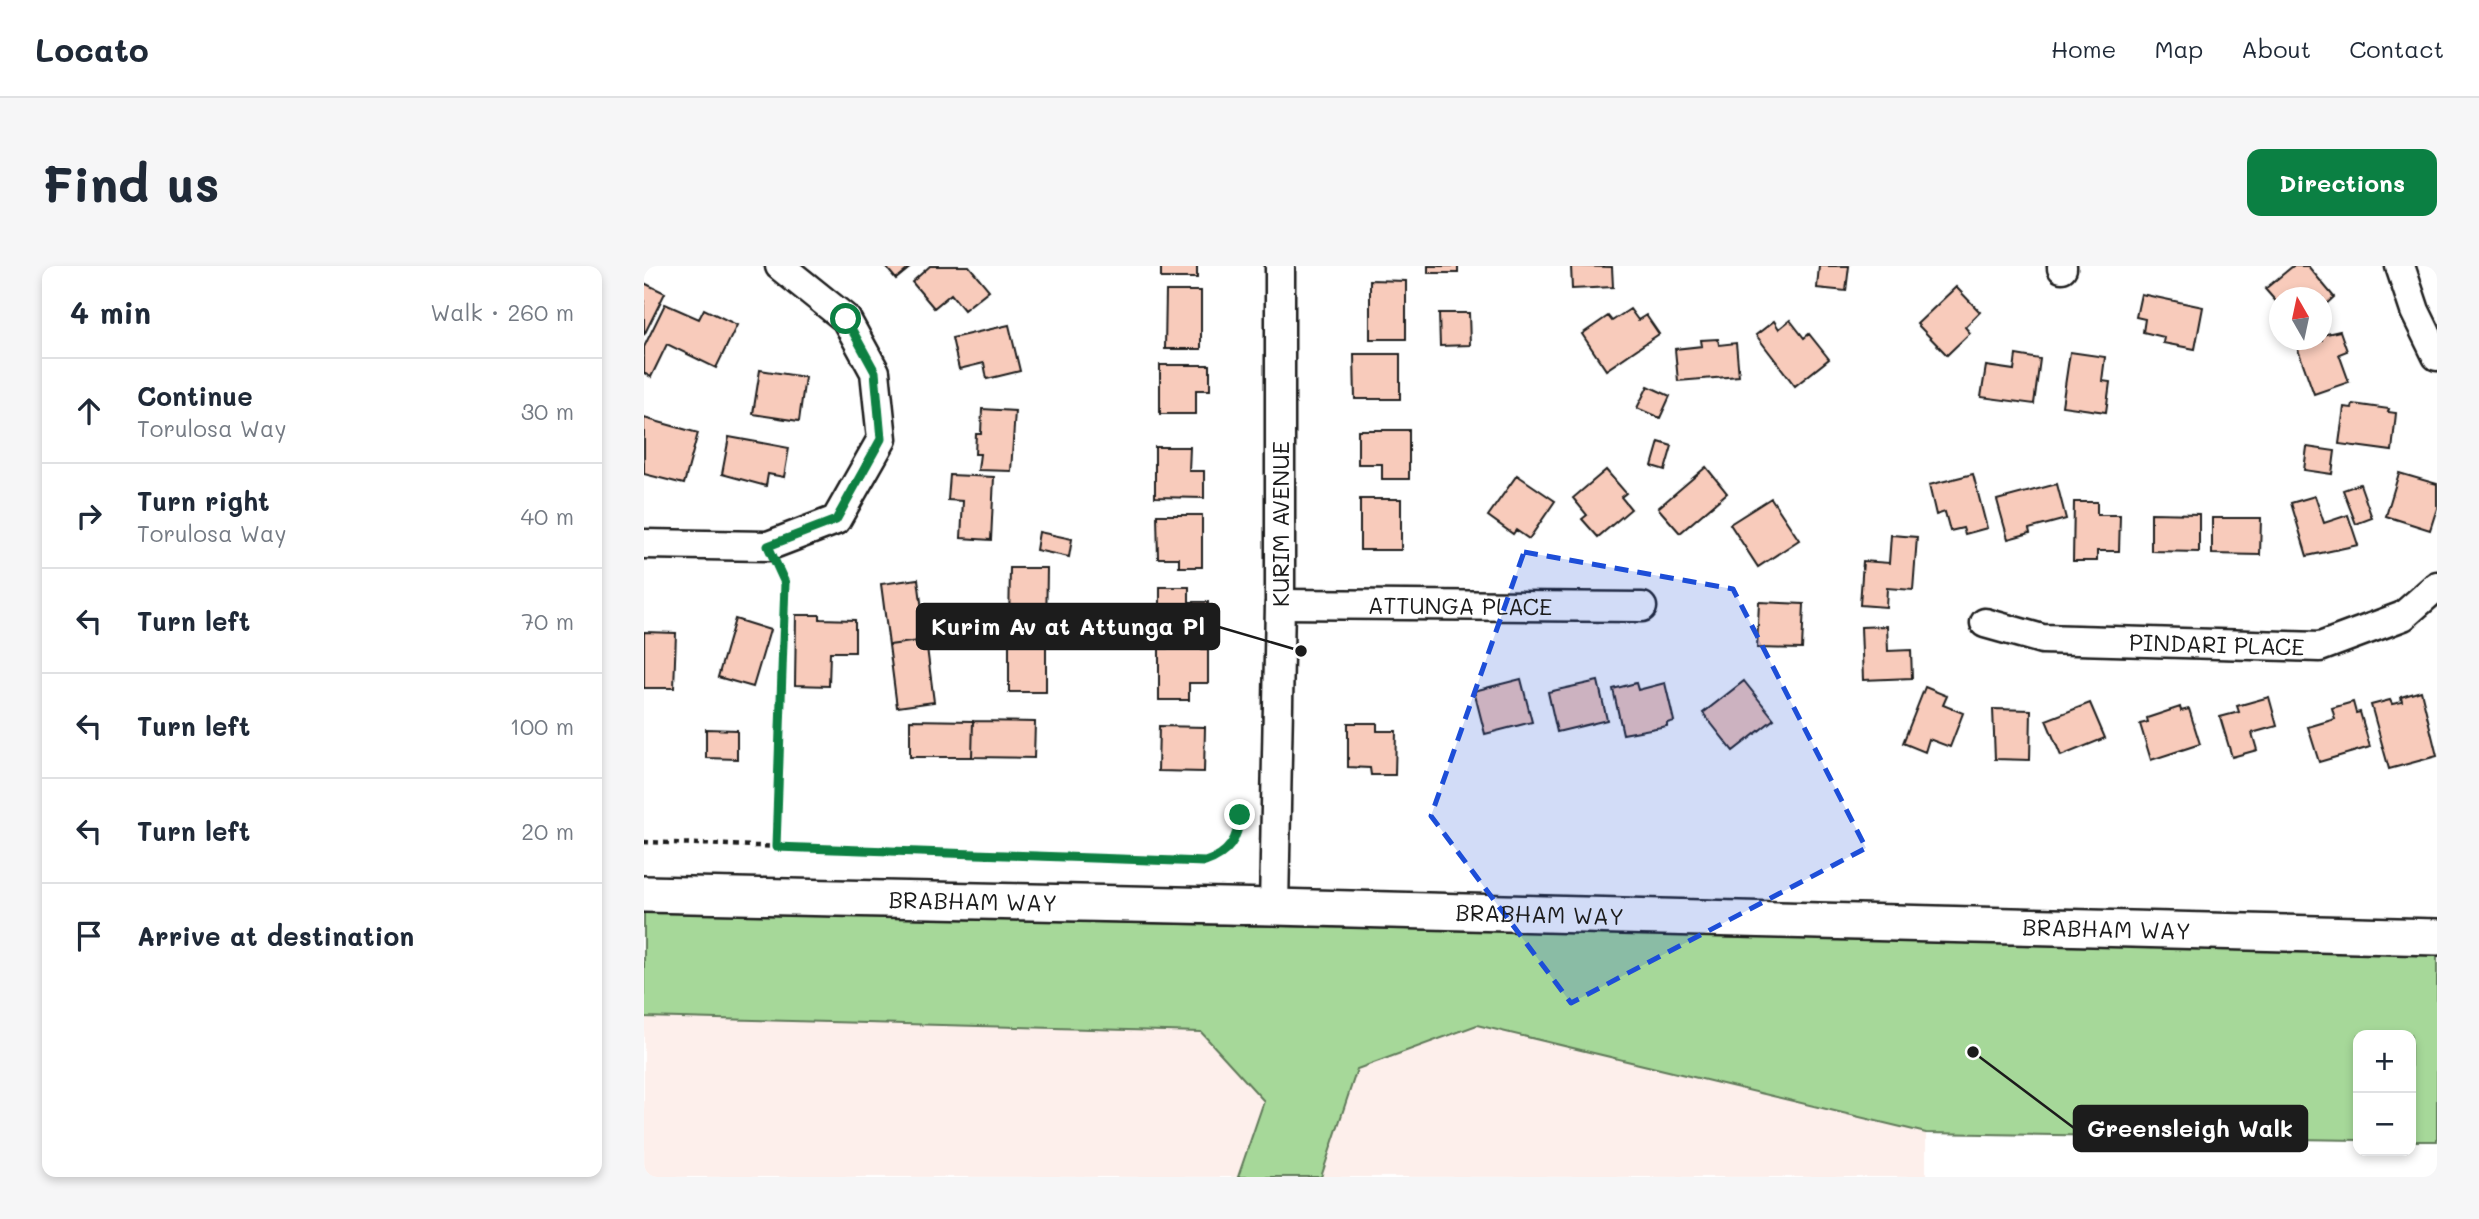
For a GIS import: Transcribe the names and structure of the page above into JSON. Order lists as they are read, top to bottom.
{
  "streets": {
    "main road": ["BRABHAM WAY"],
    "street": ["KURIM AVENUE", "ATTUNGA PLACE", "PINDARI PLACE"]
  },
  "crossings": [
    ["KURIM AVENUE", "ATTUNGA PLACE"],
    ["KURIM AVENUE", "BRABHAM WAY"]
  ],
  "places": ["Kurim Av at Attunga Pl", "Greensleigh Walk"],
  "north": "top",
  "page": {
    "header": "Locato",
    "nav": [
      "Home",
      "Map",
      "About",
      "Contact"
    ],
    "buttons": "Directions",
    "title": "Find us",
    "heading": ["4 min", "Walk · 260 m"],
    "list": [
      ["Continue", "Torulosa Way", "30 m"],
      ["Turn right", "Torulosa Way", "40 m"],
      ["Turn left", "70 m"],
      ["Turn left", "100 m"],
      ["Turn left", "20 m"],
      "Arrive at destination"
    ],
    "map_buttons": ["+", "−"]
  }
}
